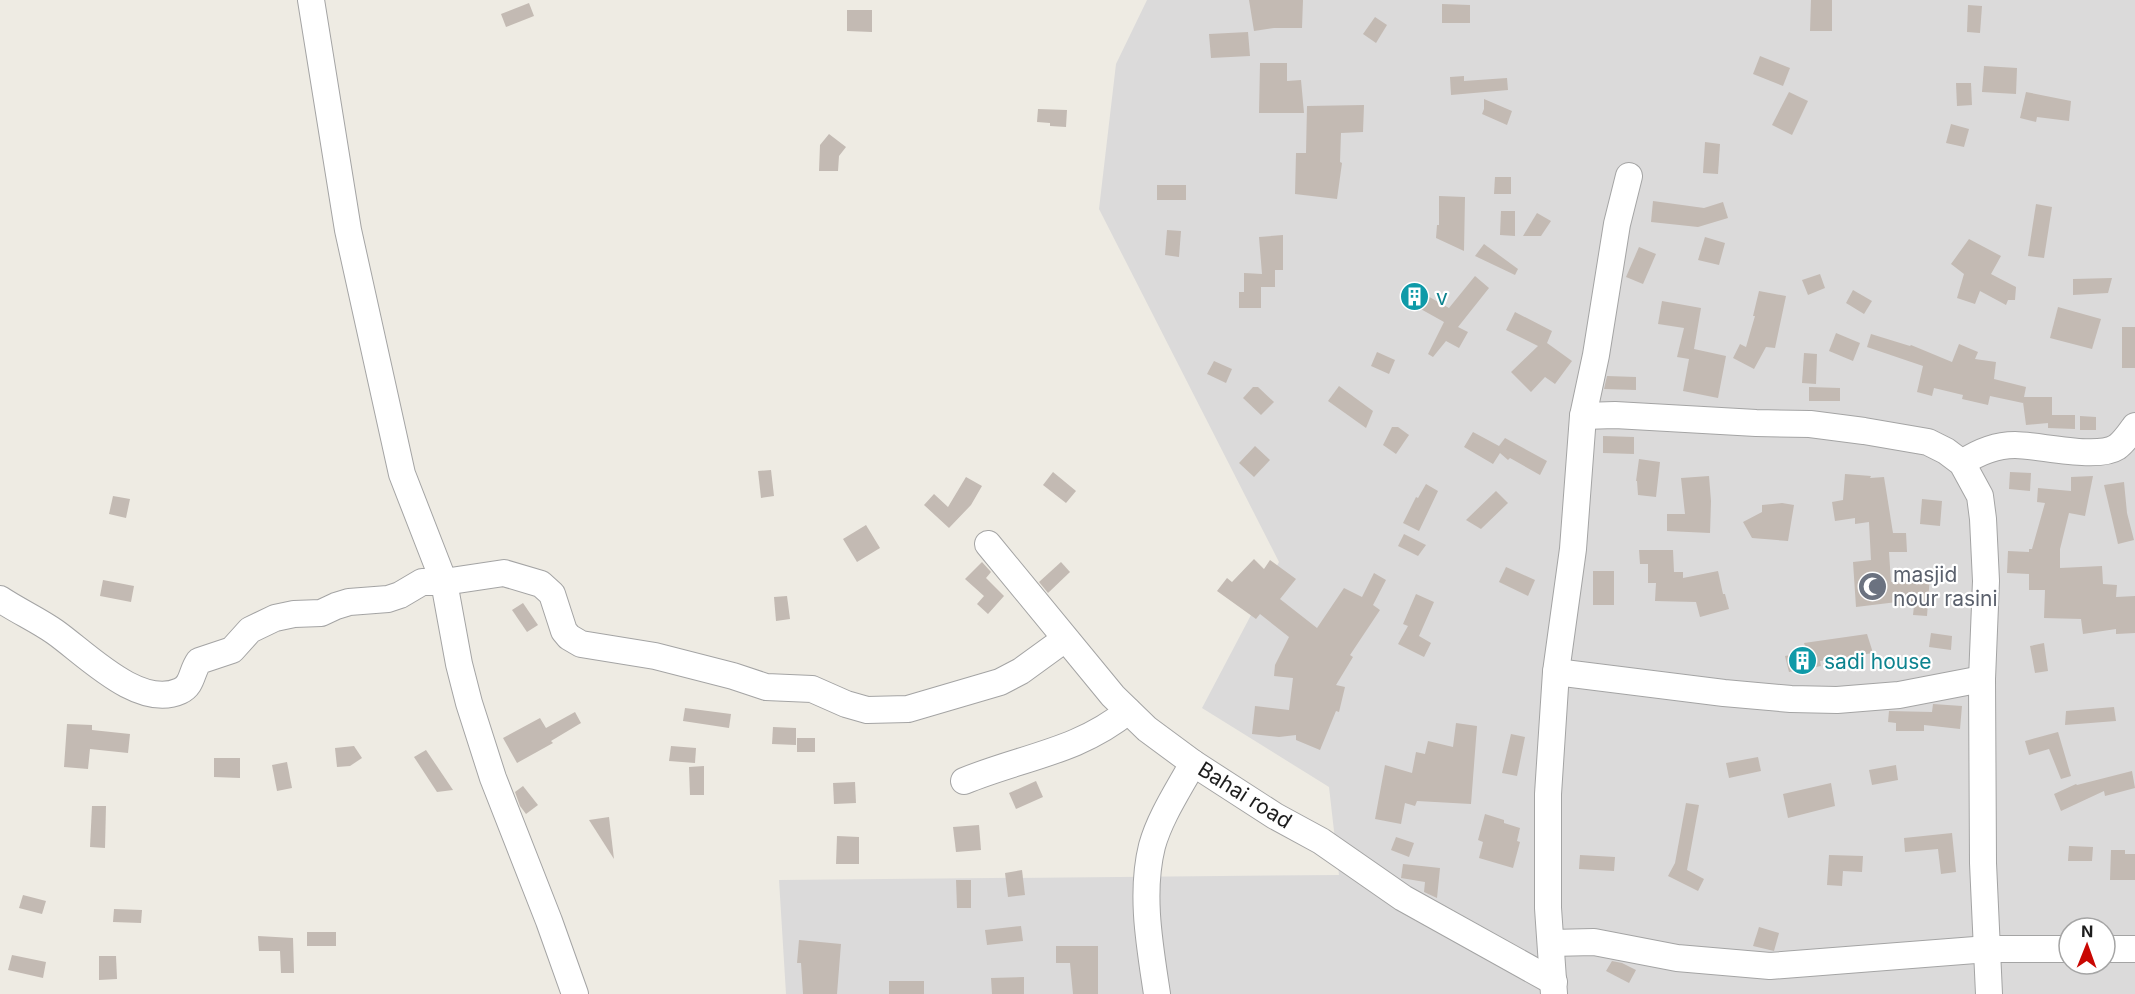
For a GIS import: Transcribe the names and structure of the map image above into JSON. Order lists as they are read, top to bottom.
{
  "streets": {
    "street": ["Bahai road"]
  },
  "places": {
    "building": ["v", "sadi house"],
    "mosque": ["masjid nour rasini"]
  },
  "north": "top"
}
